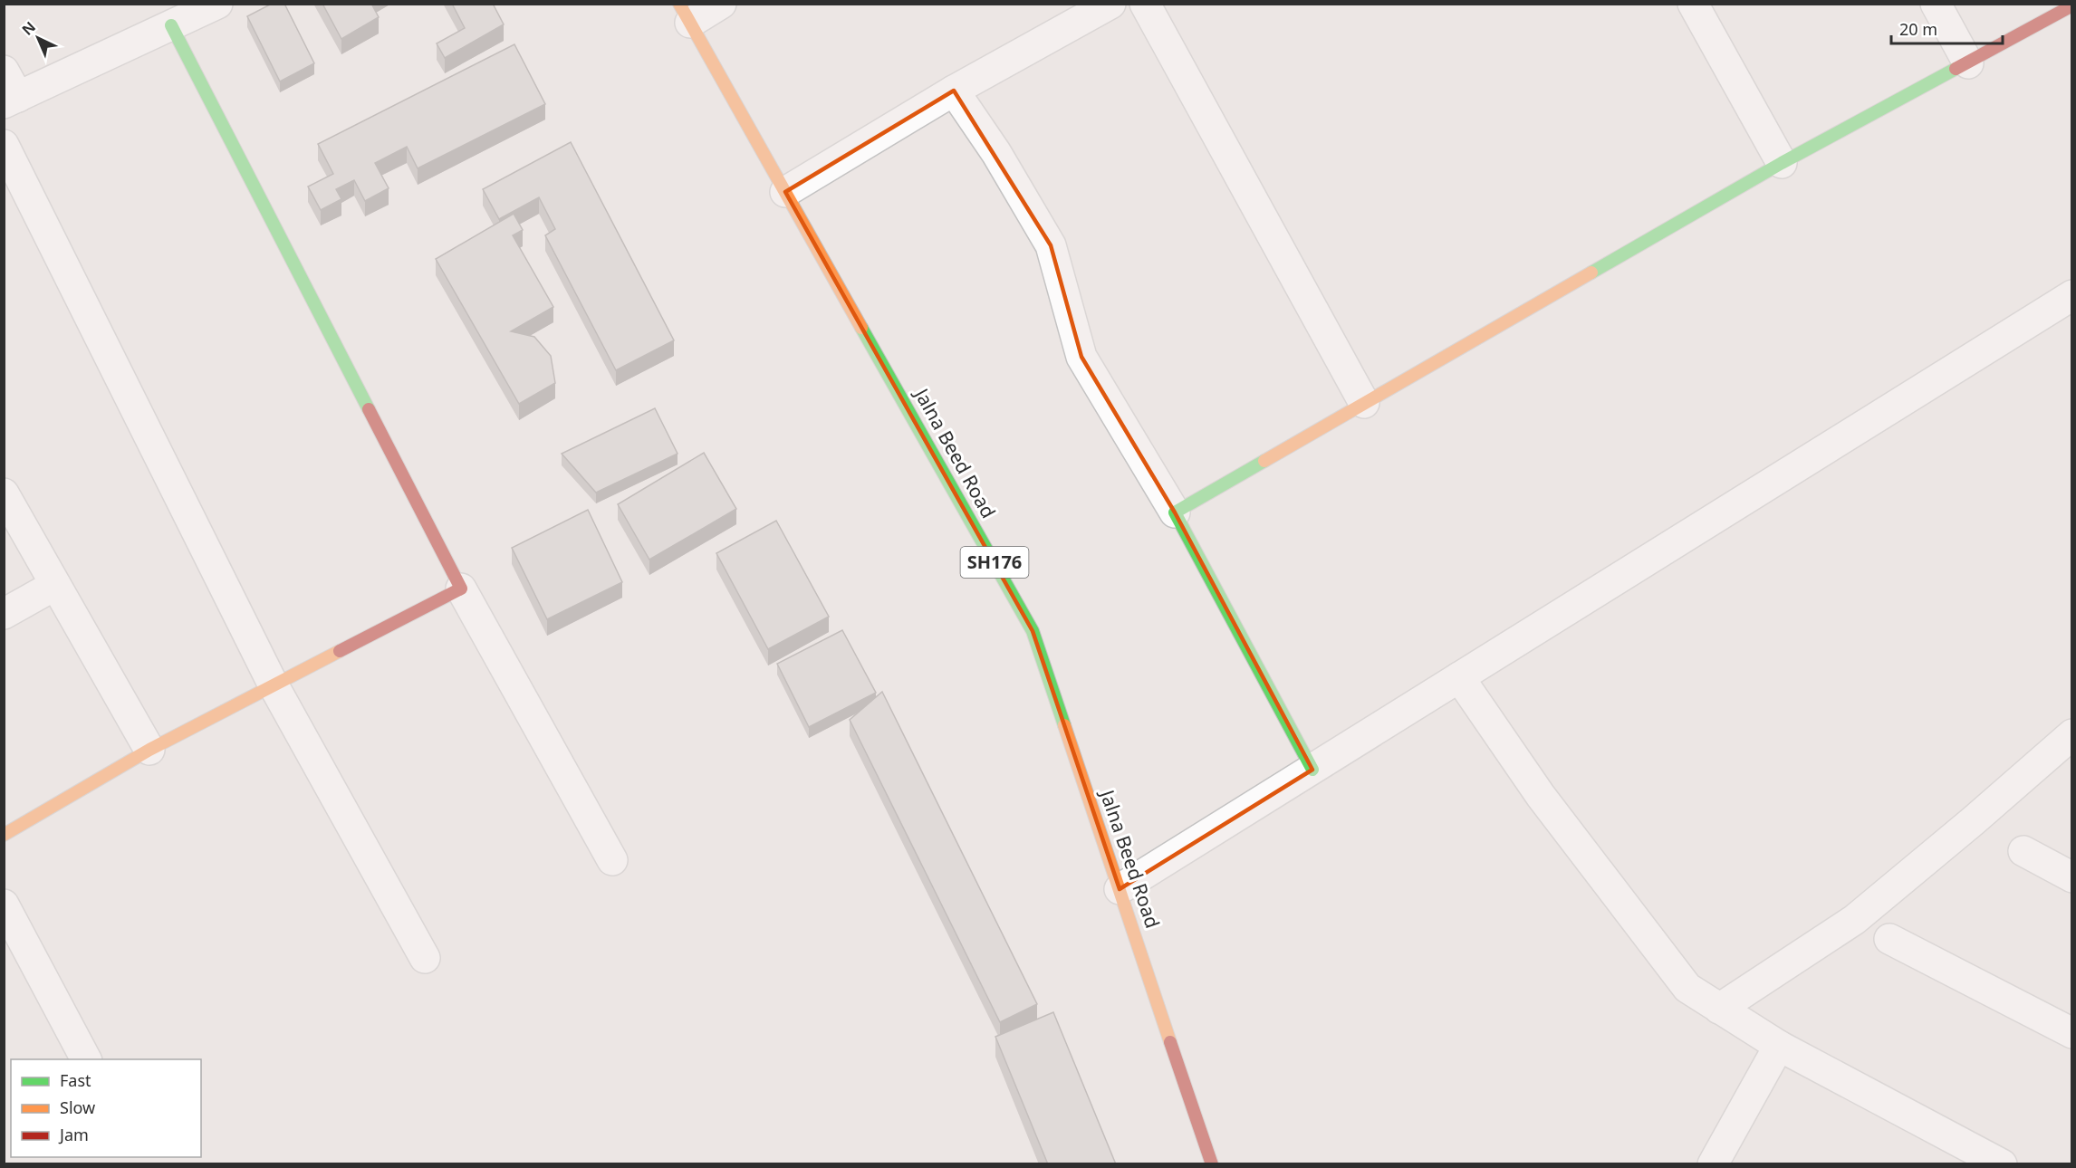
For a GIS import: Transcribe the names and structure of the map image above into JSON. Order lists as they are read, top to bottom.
{
  "streets": {
    "street": ["Jalna Beed Road", "SH176"]
  },
  "legend": ["Fast", "Slow", "Jam"],
  "scale_bar": "20 m",
  "north": "top left"
}
